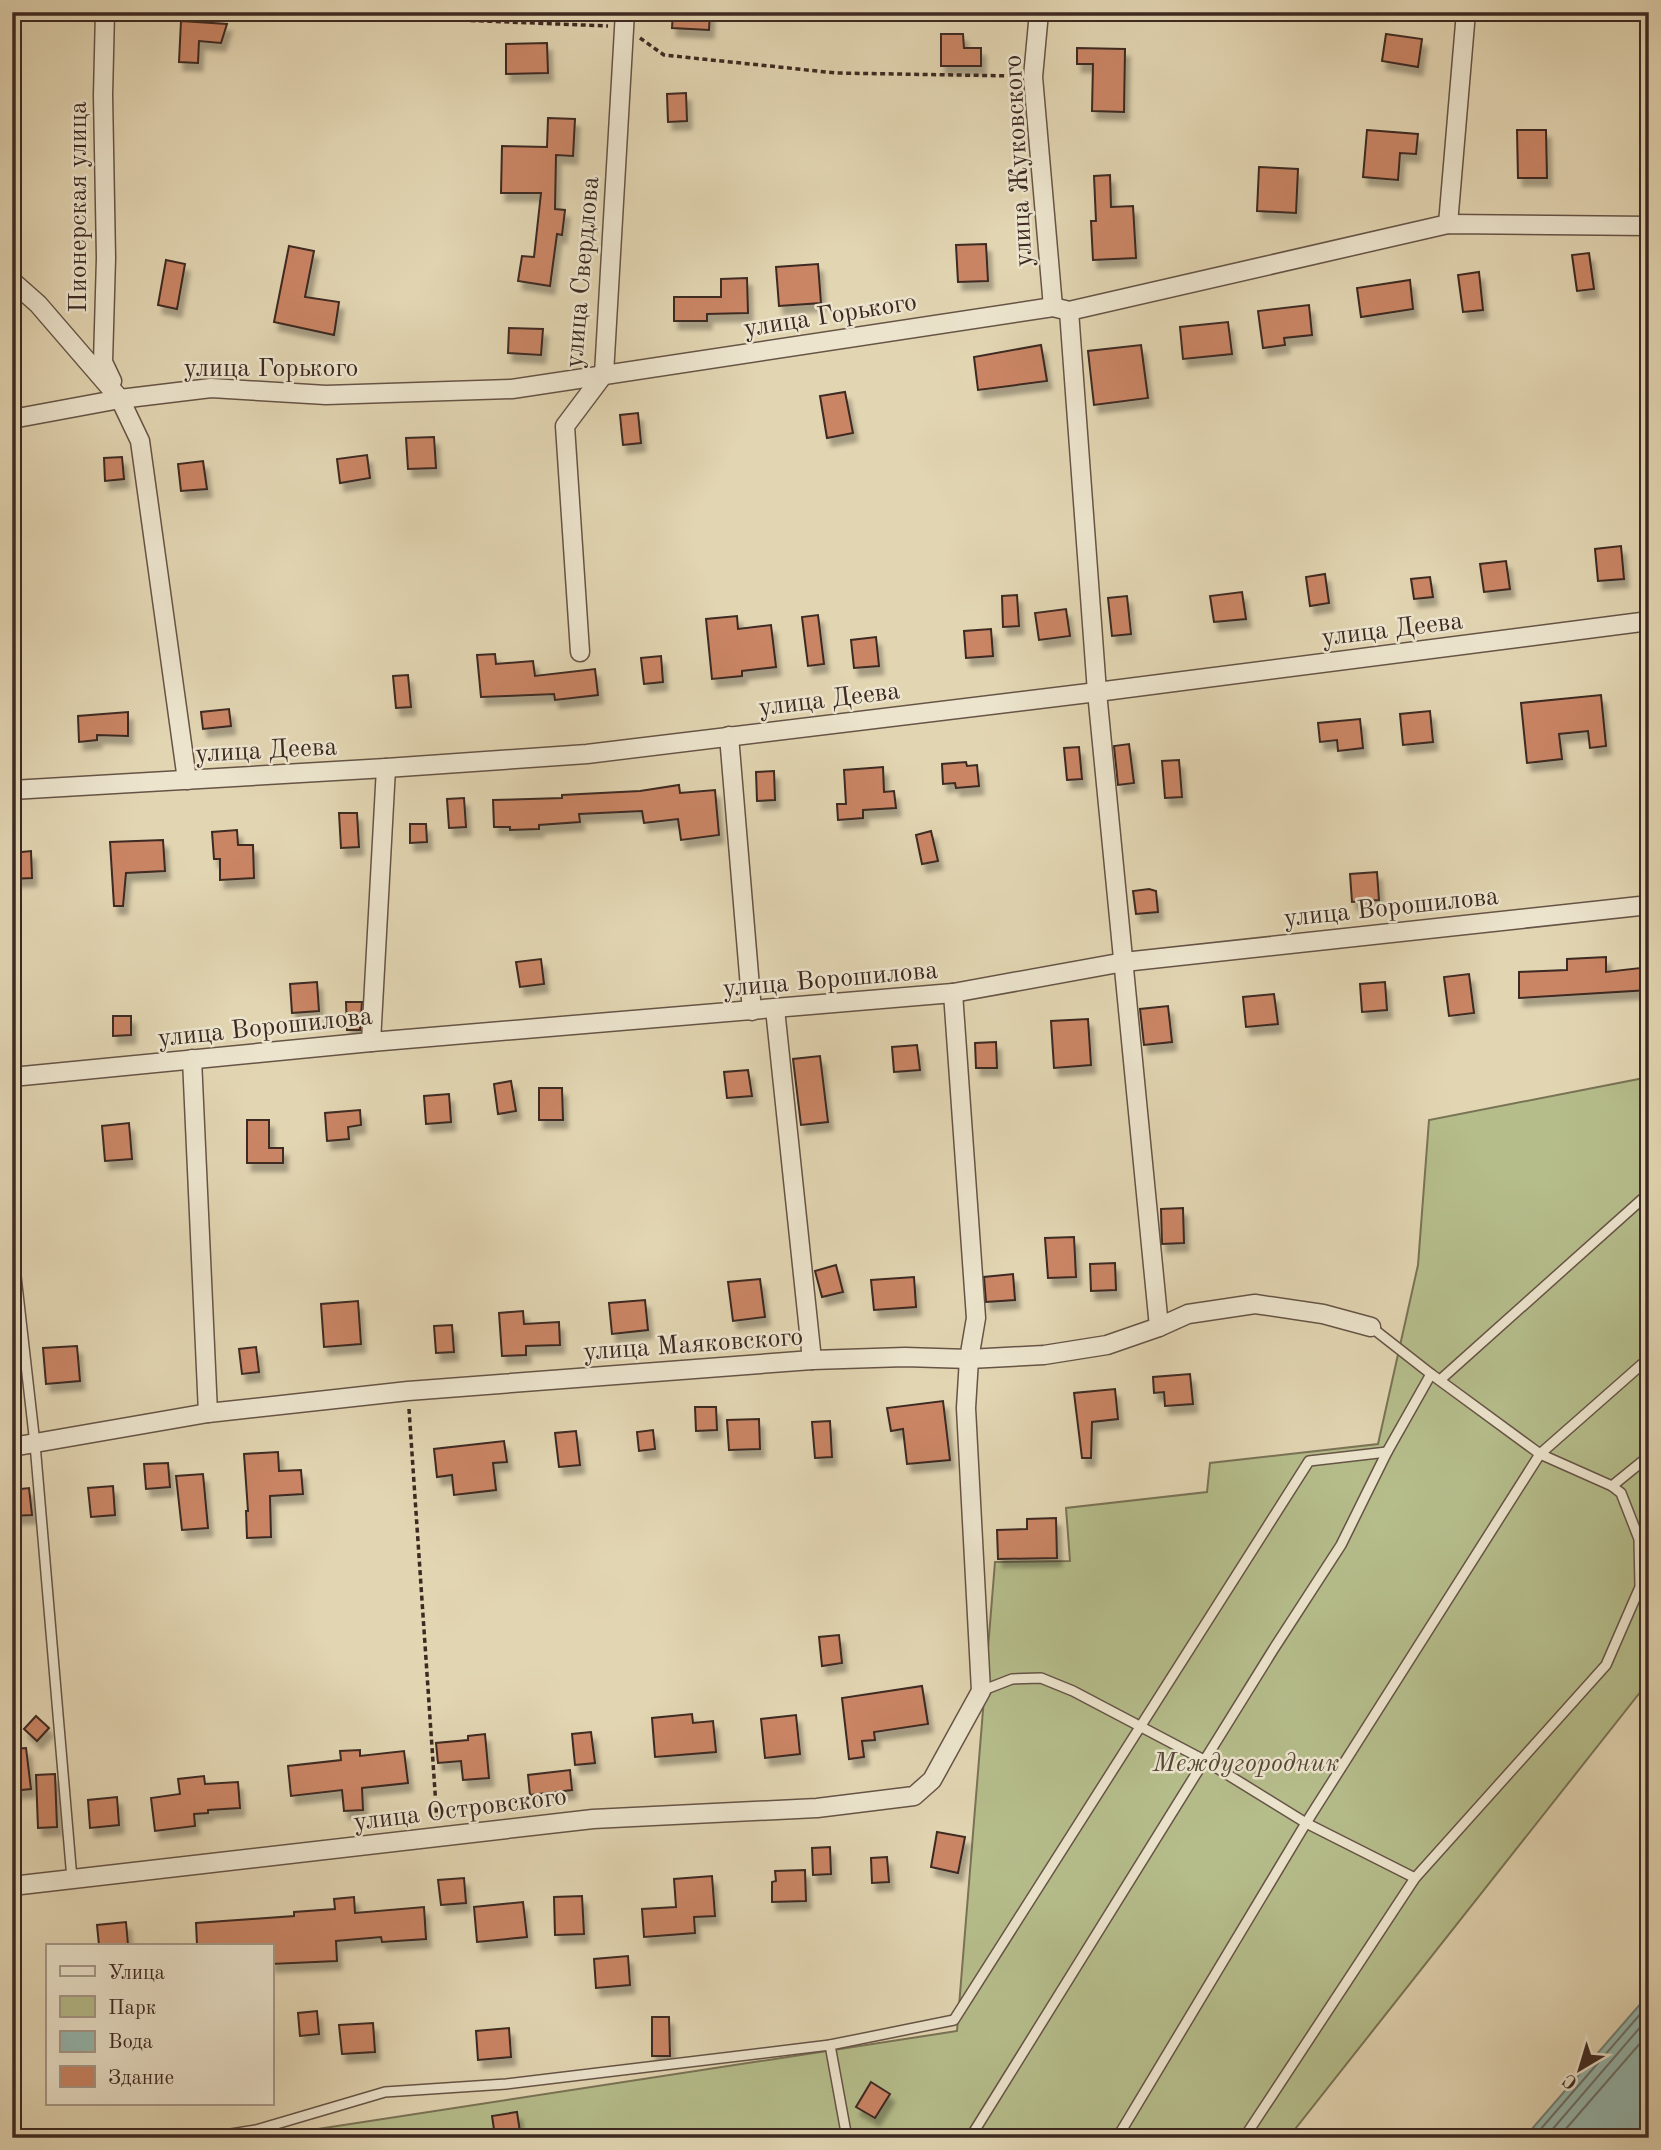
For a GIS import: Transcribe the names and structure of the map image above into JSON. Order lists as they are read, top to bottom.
{
  "streets": {
    "street": [
      "улица Жуковского",
      "Пионерская улица",
      "улица Свердлова",
      "улица Горького",
      "улица Деева",
      "улица Ворошилова",
      "улица Маяковского",
      "улица Островского"
    ]
  },
  "crossings": [
    ["улица Жуковского", "улица Горького"],
    ["улица Жуковского", "улица Деева"],
    ["улица Жуковского", "улица Ворошилова"],
    ["улица Жуковского", "улица Маяковского"],
    ["Пионерская улица", "улица Горького"],
    ["улица Свердлова", "улица Горького"]
  ],
  "parks": ["Междугородник"],
  "legend": [
    "Улица",
    "Парк",
    "Вода",
    "Здание"
  ],
  "north": "bottom left"
}
